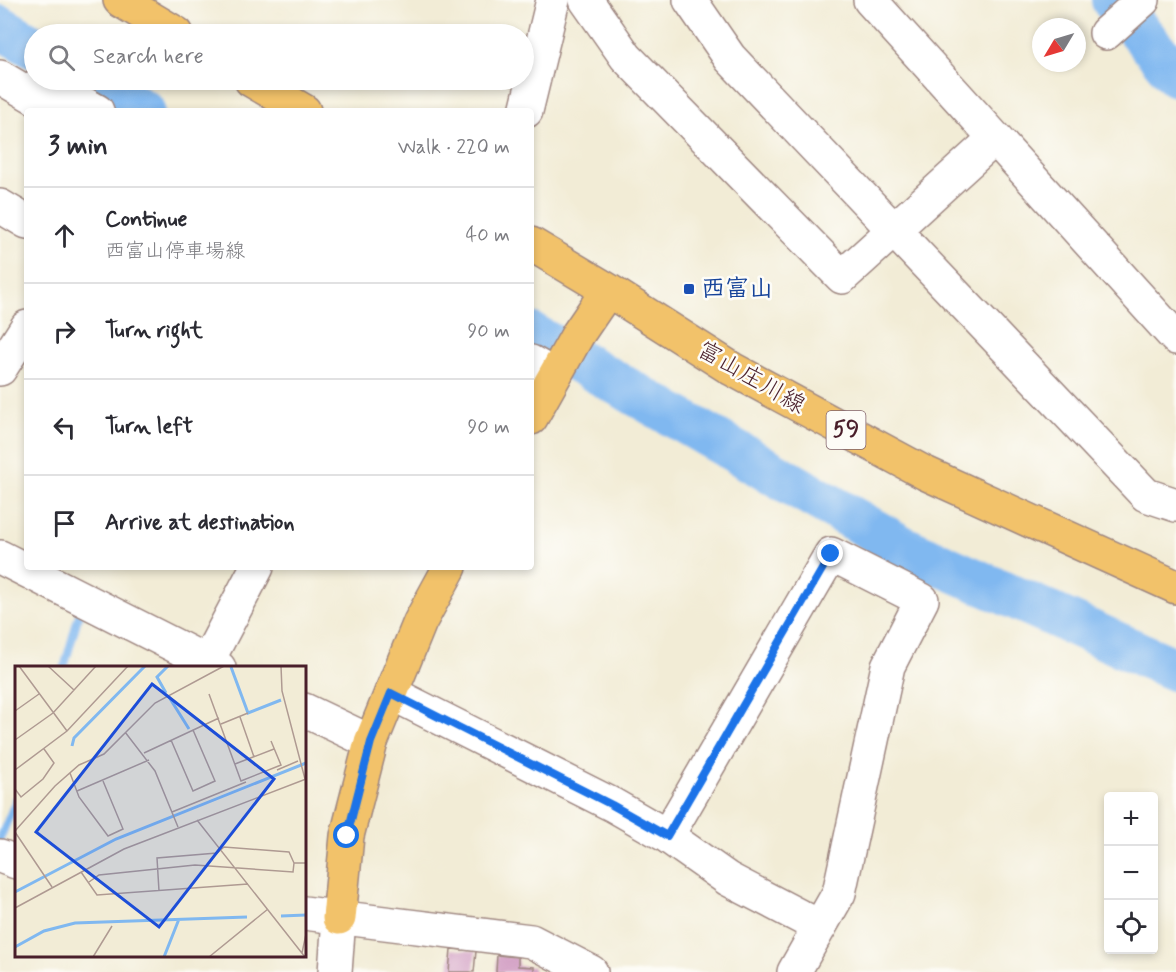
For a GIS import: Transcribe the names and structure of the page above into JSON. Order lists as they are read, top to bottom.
{
  "streets": {
    "main road": ["富山庄川線", "59"]
  },
  "places": {
    "transit": ["西富山"]
  },
  "north": "bottom left",
  "page": {
    "search": "Search here",
    "heading": ["3 min", "Walk · 220 m"],
    "list": [
      ["Continue", "西富山停車場線", "40 m"],
      ["Turn right", "90 m"],
      ["Turn left", "90 m"],
      "Arrive at destination"
    ],
    "map_buttons": ["+", "−"]
  }
}
